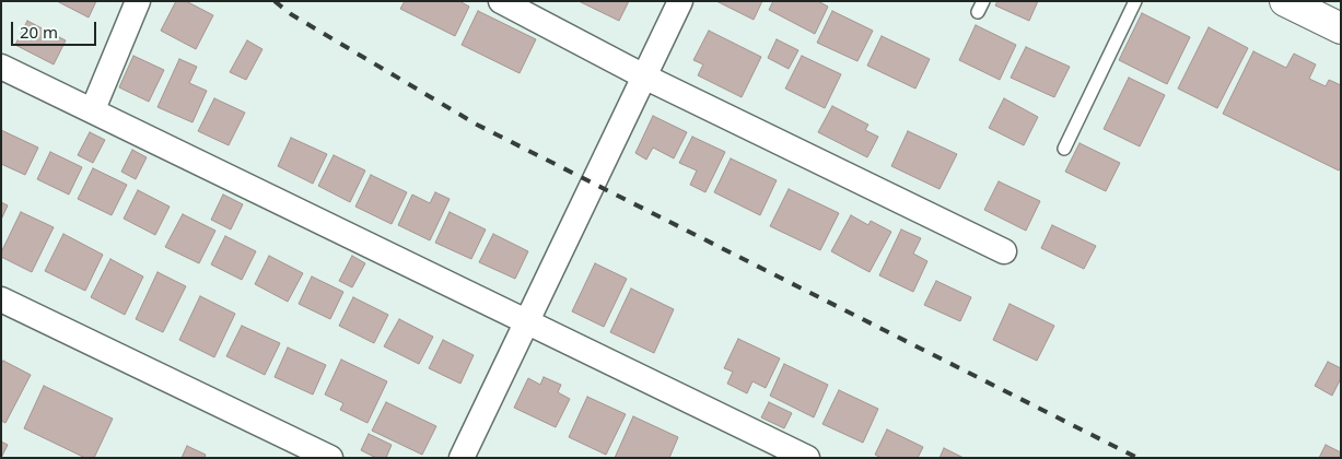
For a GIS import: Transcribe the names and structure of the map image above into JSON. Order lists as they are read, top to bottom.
{
  "scale_bar": "20 m"
}
